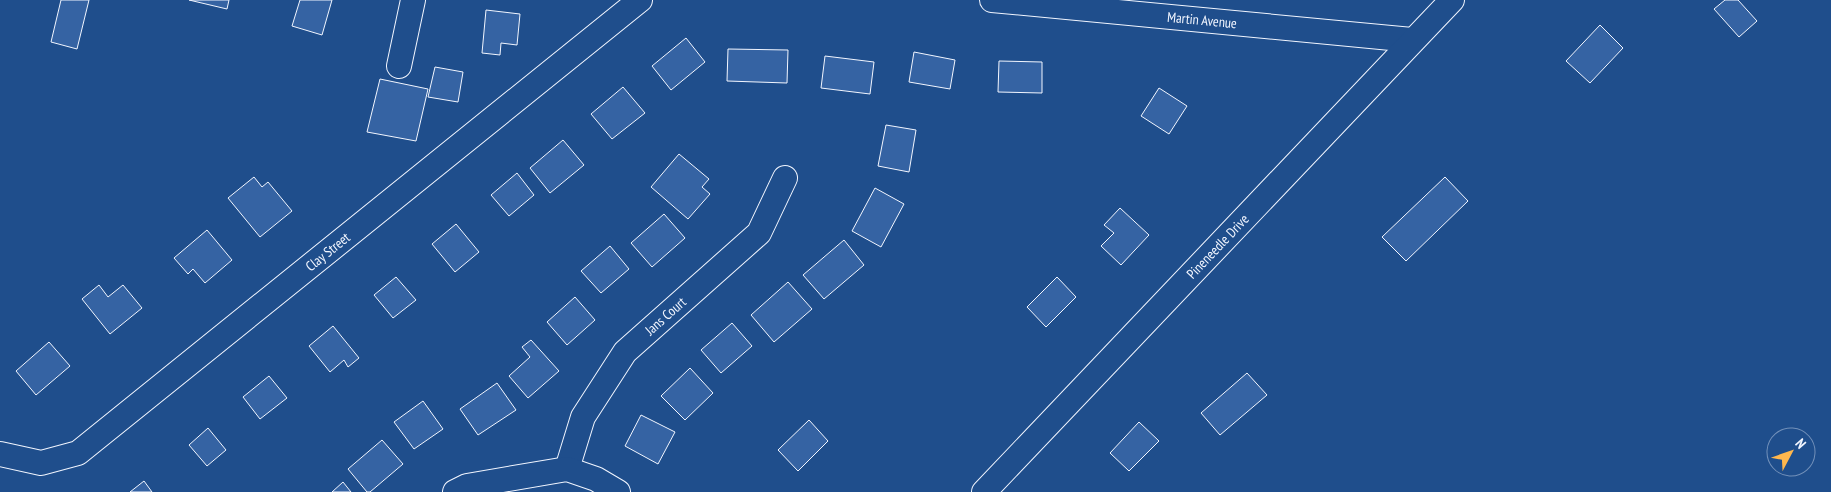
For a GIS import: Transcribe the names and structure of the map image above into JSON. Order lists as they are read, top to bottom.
{
  "streets": {
    "street": [
      "Martin Avenue",
      "Pineneedle Drive",
      "Clay Street",
      "Jans Court"
    ]
  },
  "crossings": [
    ["Martin Avenue", "Pineneedle Drive"]
  ],
  "north": "top right"
}
